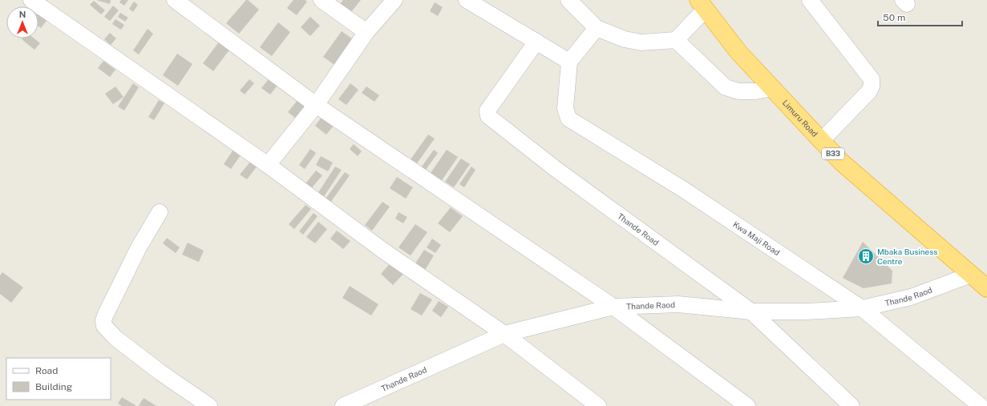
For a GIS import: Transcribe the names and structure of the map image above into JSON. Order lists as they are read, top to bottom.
{
  "streets": {
    "highway": ["Limuru Road", "B33"],
    "street": ["Thande Road", "Kwa Maji Road", "Thande Raod"]
  },
  "crossings": [
    ["Limuru Road", "Thande Raod"],
    ["Thande Road", "Thande Raod"],
    ["Kwa Maji Road", "Thande Raod"]
  ],
  "places": {
    "building": ["Mbaka Business Centre"]
  },
  "legend": ["Road", "Building"],
  "scale_bar": "50 m",
  "north": "top"
}
